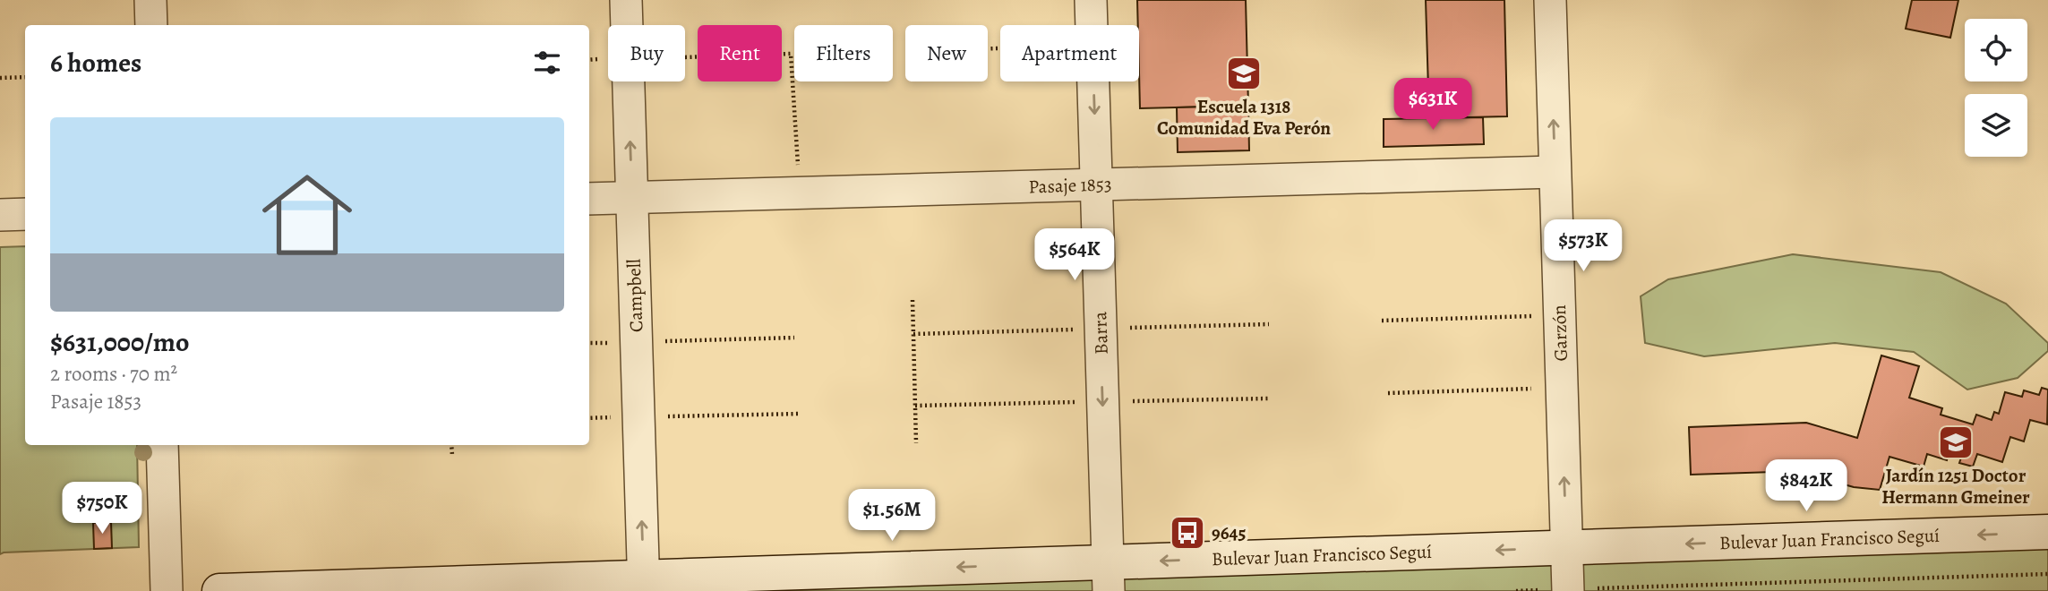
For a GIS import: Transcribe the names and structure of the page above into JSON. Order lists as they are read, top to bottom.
{
  "streets": {
    "main road": ["Bulevar Juan Francisco Seguí"],
    "street": [
      "Pasaje 1853",
      "Campbell",
      "Barra",
      "Garzón"
    ]
  },
  "crossings": [
    ["Pasaje 1853", "Campbell"],
    ["Pasaje 1853", "Barra"],
    ["Pasaje 1853", "Garzón"],
    ["Campbell", "Bulevar Juan Francisco Seguí"],
    ["Barra", "Bulevar Juan Francisco Seguí"],
    ["Garzón", "Bulevar Juan Francisco Seguí"]
  ],
  "one_way": [
    "Campbell",
    "Barra",
    "Garzón",
    "Bulevar Juan Francisco Seguí"
  ],
  "places": {
    "school or university": ["Escuela 1318 Comunidad Eva Perón", "Jardín 1251 Doctor Hermann Gmeiner"],
    "bus stop": ["9645"]
  },
  "page": {
    "chip": [
      "Buy",
      "Rent",
      "Filters",
      "New",
      "Apartment"
    ],
    "heading": "6 homes",
    "price": [
      "$631K",
      "$573K",
      "$564K",
      "$842K",
      "$750K",
      "$1.56M"
    ],
    "list": [
      {
        "name": "$631,000/mo",
        "note": "2 rooms · 70 m² · Pasaje 1853"
      }
    ]
  }
}
